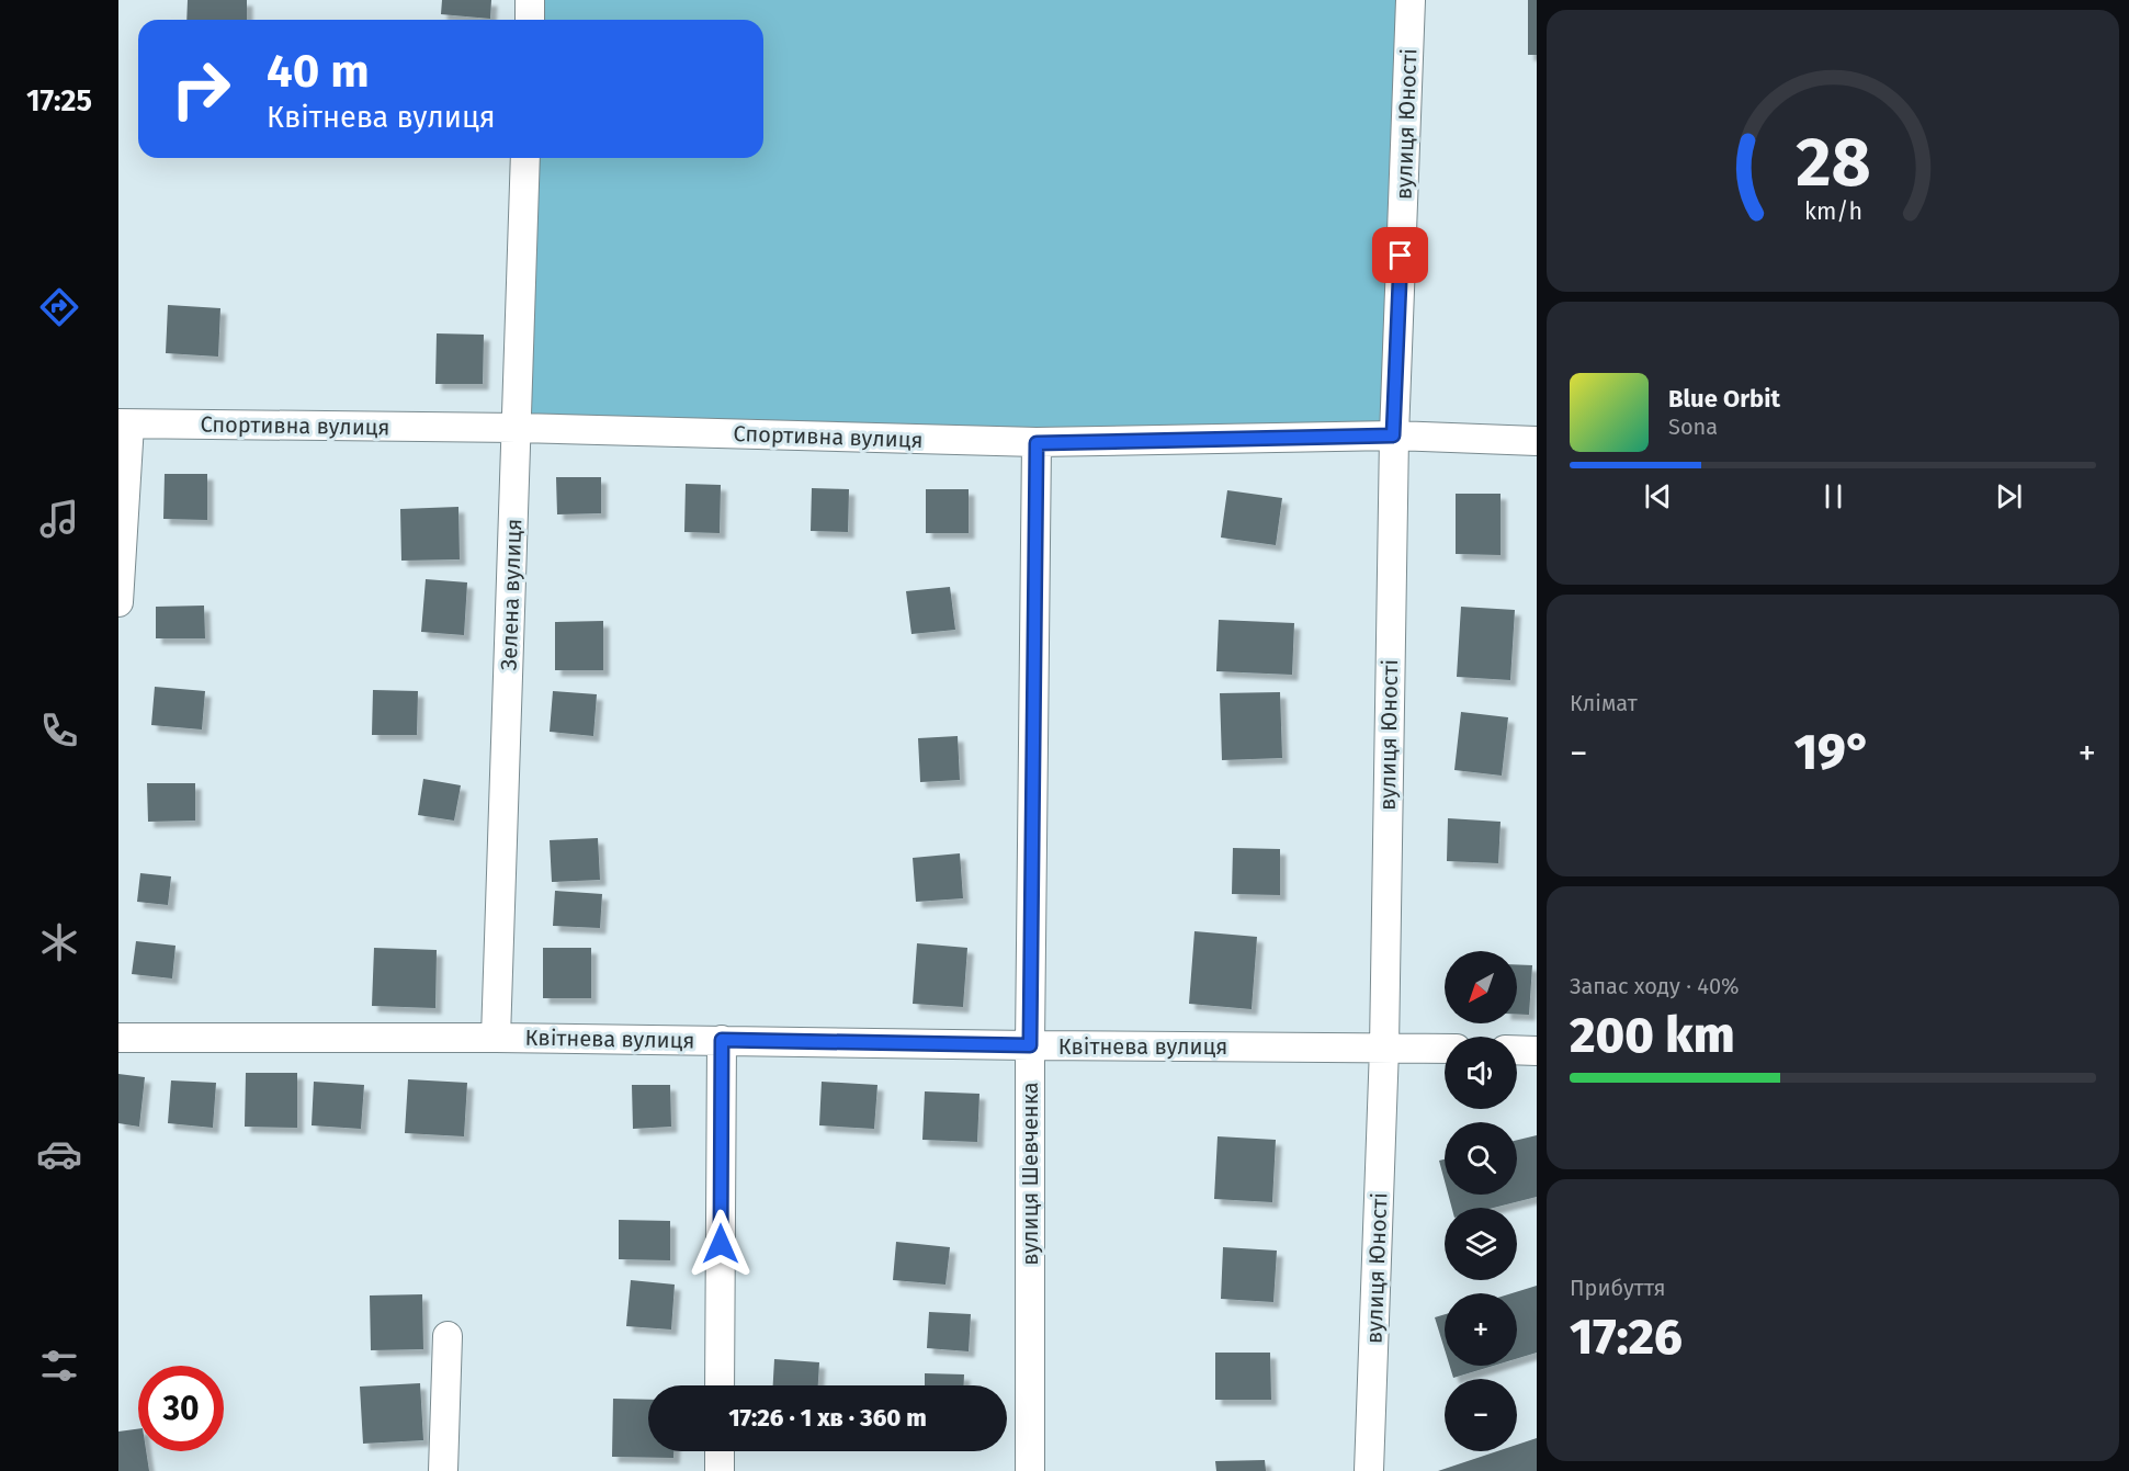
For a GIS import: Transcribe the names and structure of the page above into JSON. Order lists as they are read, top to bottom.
{
  "streets": {
    "street": [
      "вулиця Юності",
      "Спортивна вулиця",
      "Зелена вулиця",
      "Квітнева вулиця",
      "вулиця Шевченка"
    ]
  },
  "crossings": [
    ["вулиця Юності", "Спортивна вулиця"],
    ["вулиця Юності", "Квітнева вулиця"],
    ["Спортивна вулиця", "Зелена вулиця"],
    ["Спортивна вулиця", "вулиця Шевченка"],
    ["Зелена вулиця", "Квітнева вулиця"],
    ["Квітнева вулиця", "вулиця Шевченка"]
  ],
  "north": "bottom left",
  "page": {
    "tabs": "17:25",
    "turn": ["40 m", "Квітнева вулиця"],
    "song": ["Blue Orbit", "Sona"],
    "tile": [
      "Клімат",
      ["Запас ходу · 40%", "200 km"],
      ["Прибуття", "17:26"]
    ],
    "heat": ["−", "19°", "+"],
    "map_buttons": ["+", "−"],
    "limit": "30",
    "trip": "17:26 · 1 хв · 360 m",
    "gauge": ["28", "km/h"]
  }
}
